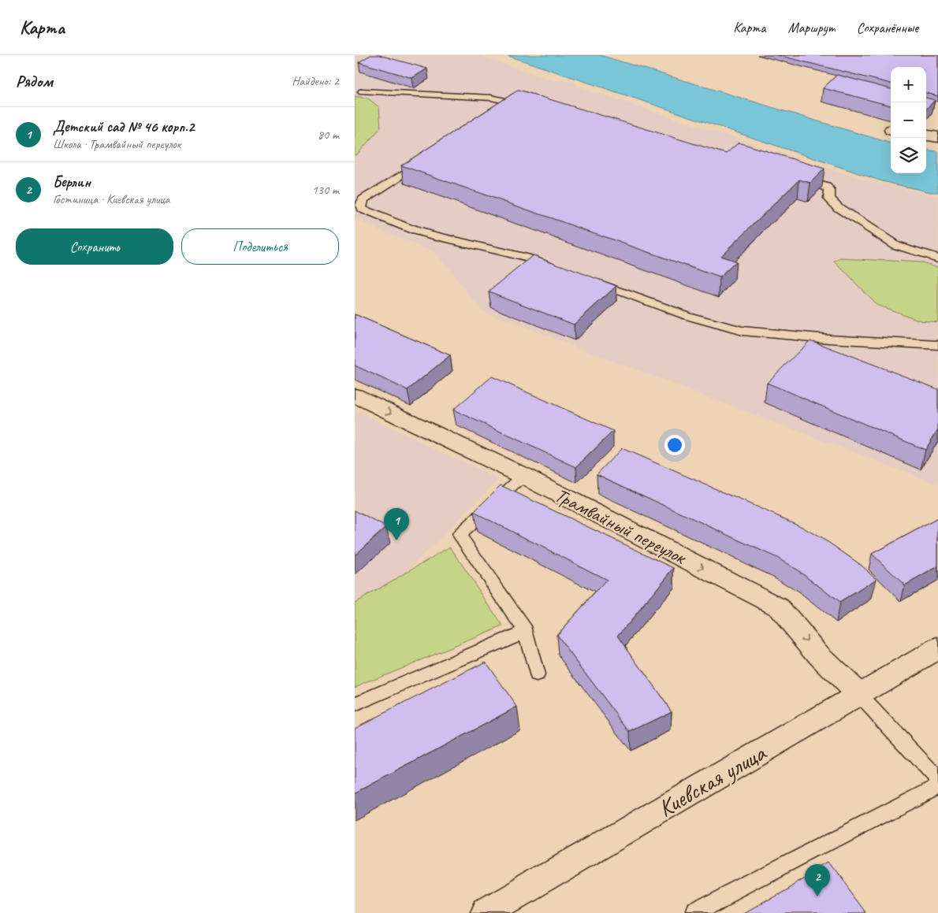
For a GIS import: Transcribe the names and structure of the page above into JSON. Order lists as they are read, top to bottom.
{
  "streets": {
    "street": ["Трамвайный переулок", "Киевская улица"]
  },
  "crossings": [
    ["Трамвайный переулок", "Киевская улица"]
  ],
  "one_way": ["Трамвайный переулок"],
  "page": {
    "header": "Карта",
    "nav": ["Карта", "Маршрут", "Сохранённые"],
    "heading": ["Рядом", "Найдено: 2"],
    "map_buttons": ["+", "−"],
    "list": [
      {
        "mark": "1",
        "name": "Детский сад № 46 корп.2",
        "note": "Школа · Трамвайный переулок",
        "value": "80 m"
      },
      {
        "mark": "2",
        "name": "Берлин",
        "note": "Гостиница · Киевская улица",
        "value": "130 m"
      }
    ],
    "buttons": ["Сохранить", "Поделиться"],
    "pins": ["1", "2"]
  }
}
